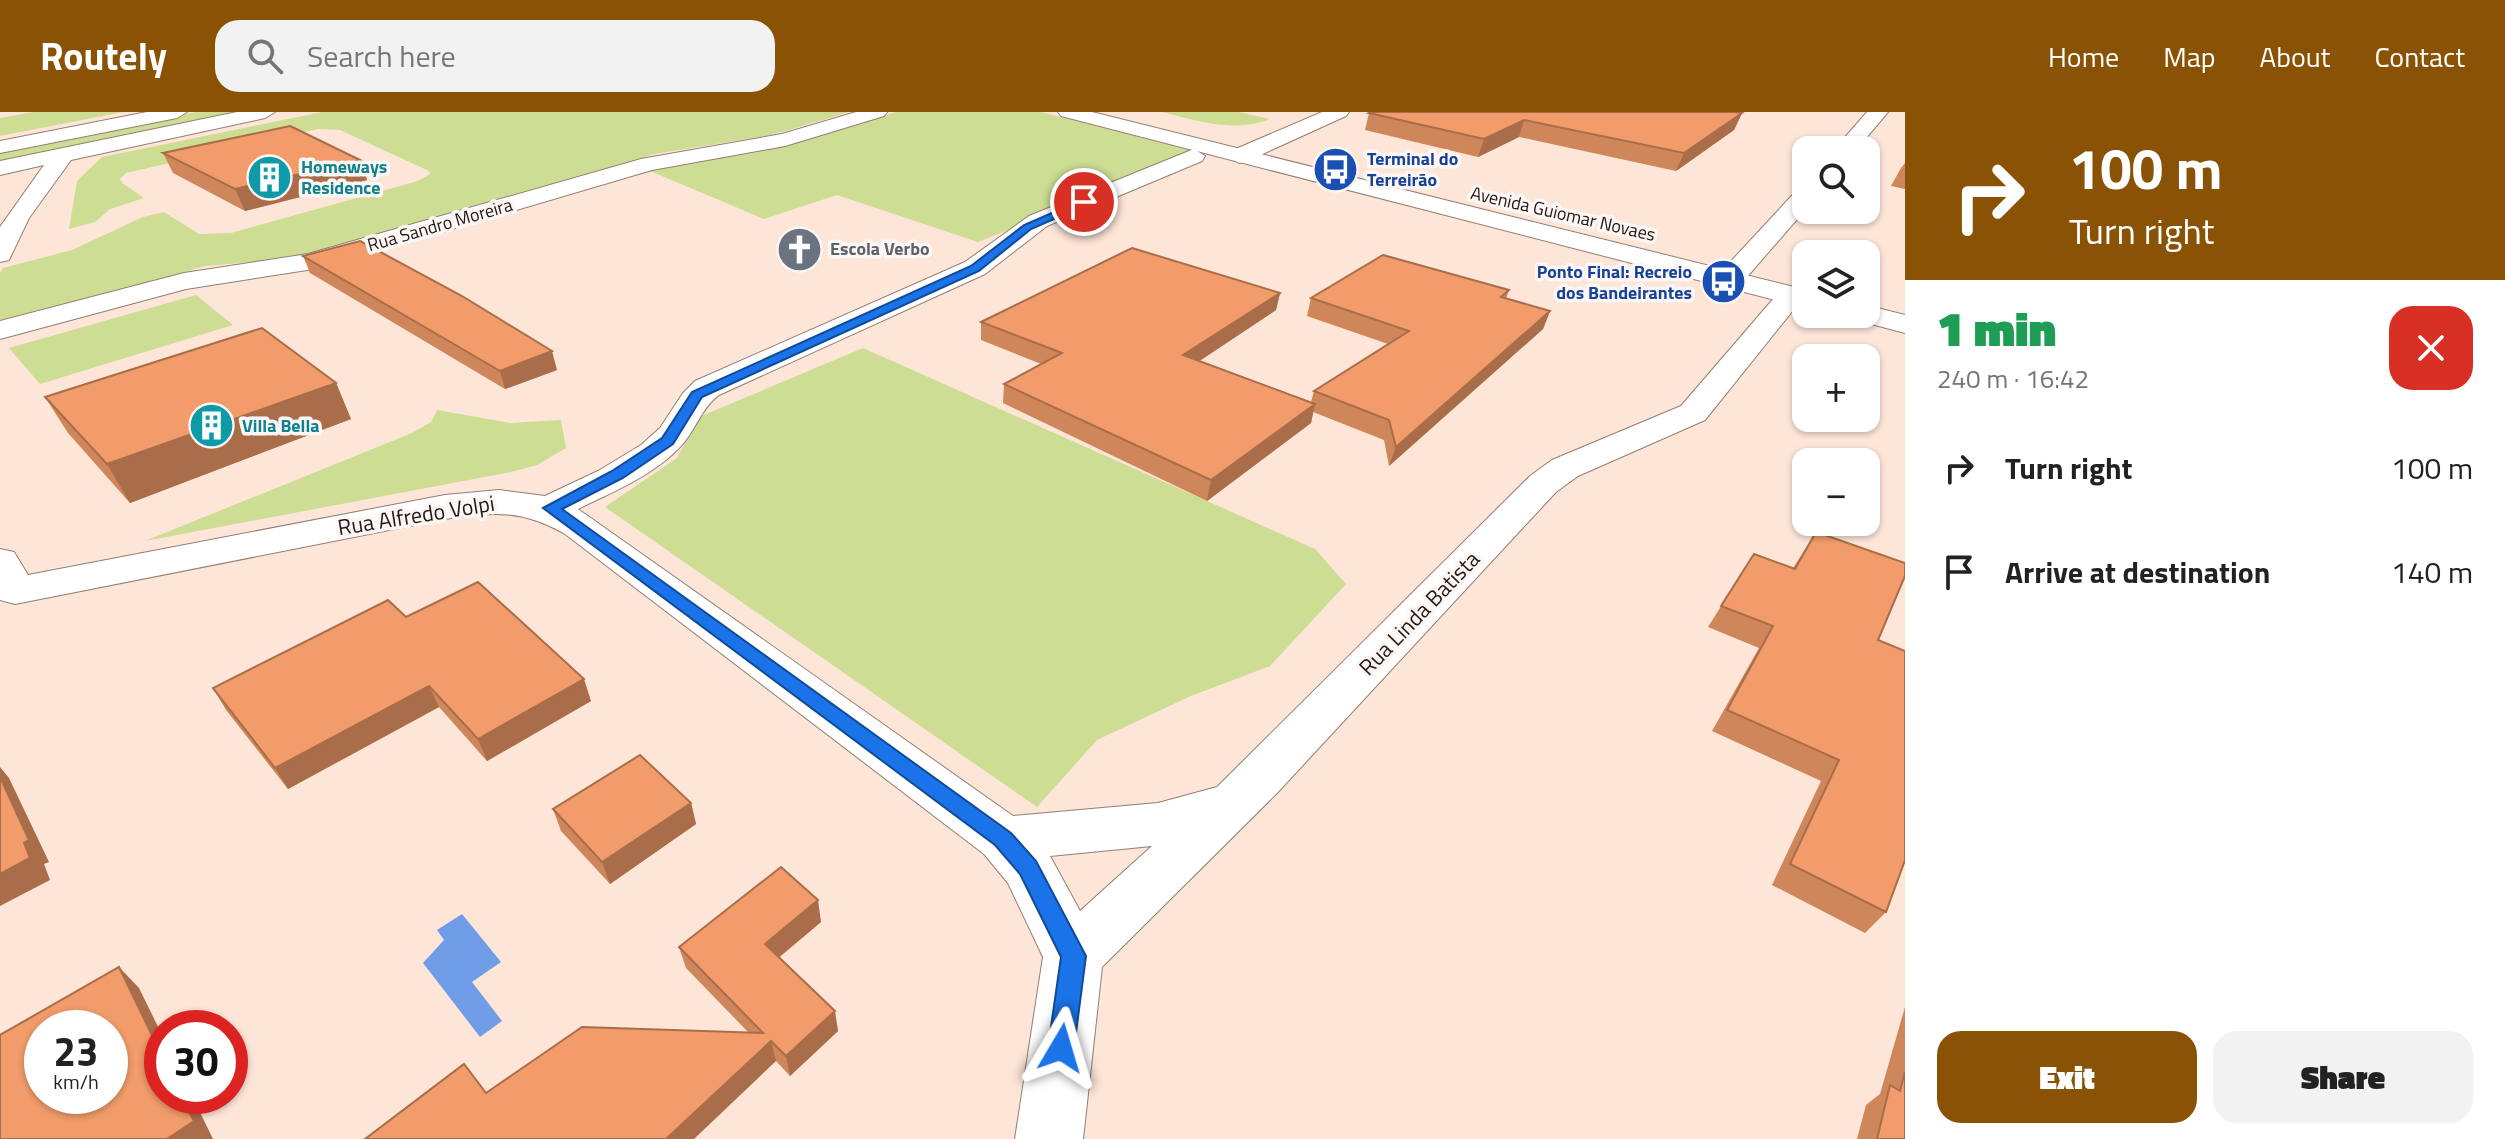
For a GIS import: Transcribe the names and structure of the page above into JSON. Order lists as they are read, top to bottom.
{
  "streets": {
    "main road": [
      "Avenida Guiomar Novaes",
      "Rua Sandro Moreira",
      "Rua Alfredo Volpi",
      "Rua Linda Batista"
    ]
  },
  "crossings": [
    ["Avenida Guiomar Novaes", "Rua Linda Batista"],
    ["Rua Alfredo Volpi", "Rua Linda Batista"]
  ],
  "places": {
    "bus stop": ["Terminal do Terreirão", "Ponto Final: Recreio dos Bandeirantes"],
    "building": ["Homeways Residence", "Villa Bella"],
    "church": ["Escola Verbo"]
  },
  "page": {
    "header": "Routely",
    "search": "Search here",
    "nav": [
      "Home",
      "Map",
      "About",
      "Contact"
    ],
    "turn": ["100 m", "Turn right"],
    "map_buttons": ["+", "−"],
    "heading": ["1 min", "240 m · 16:42"],
    "list": [
      {
        "name": "Turn right",
        "value": "100 m"
      },
      {
        "name": "Arrive at destination",
        "value": "140 m"
      }
    ],
    "speed": "23 km/h",
    "limit": "30",
    "buttons": ["Exit", "Share"]
  }
}
